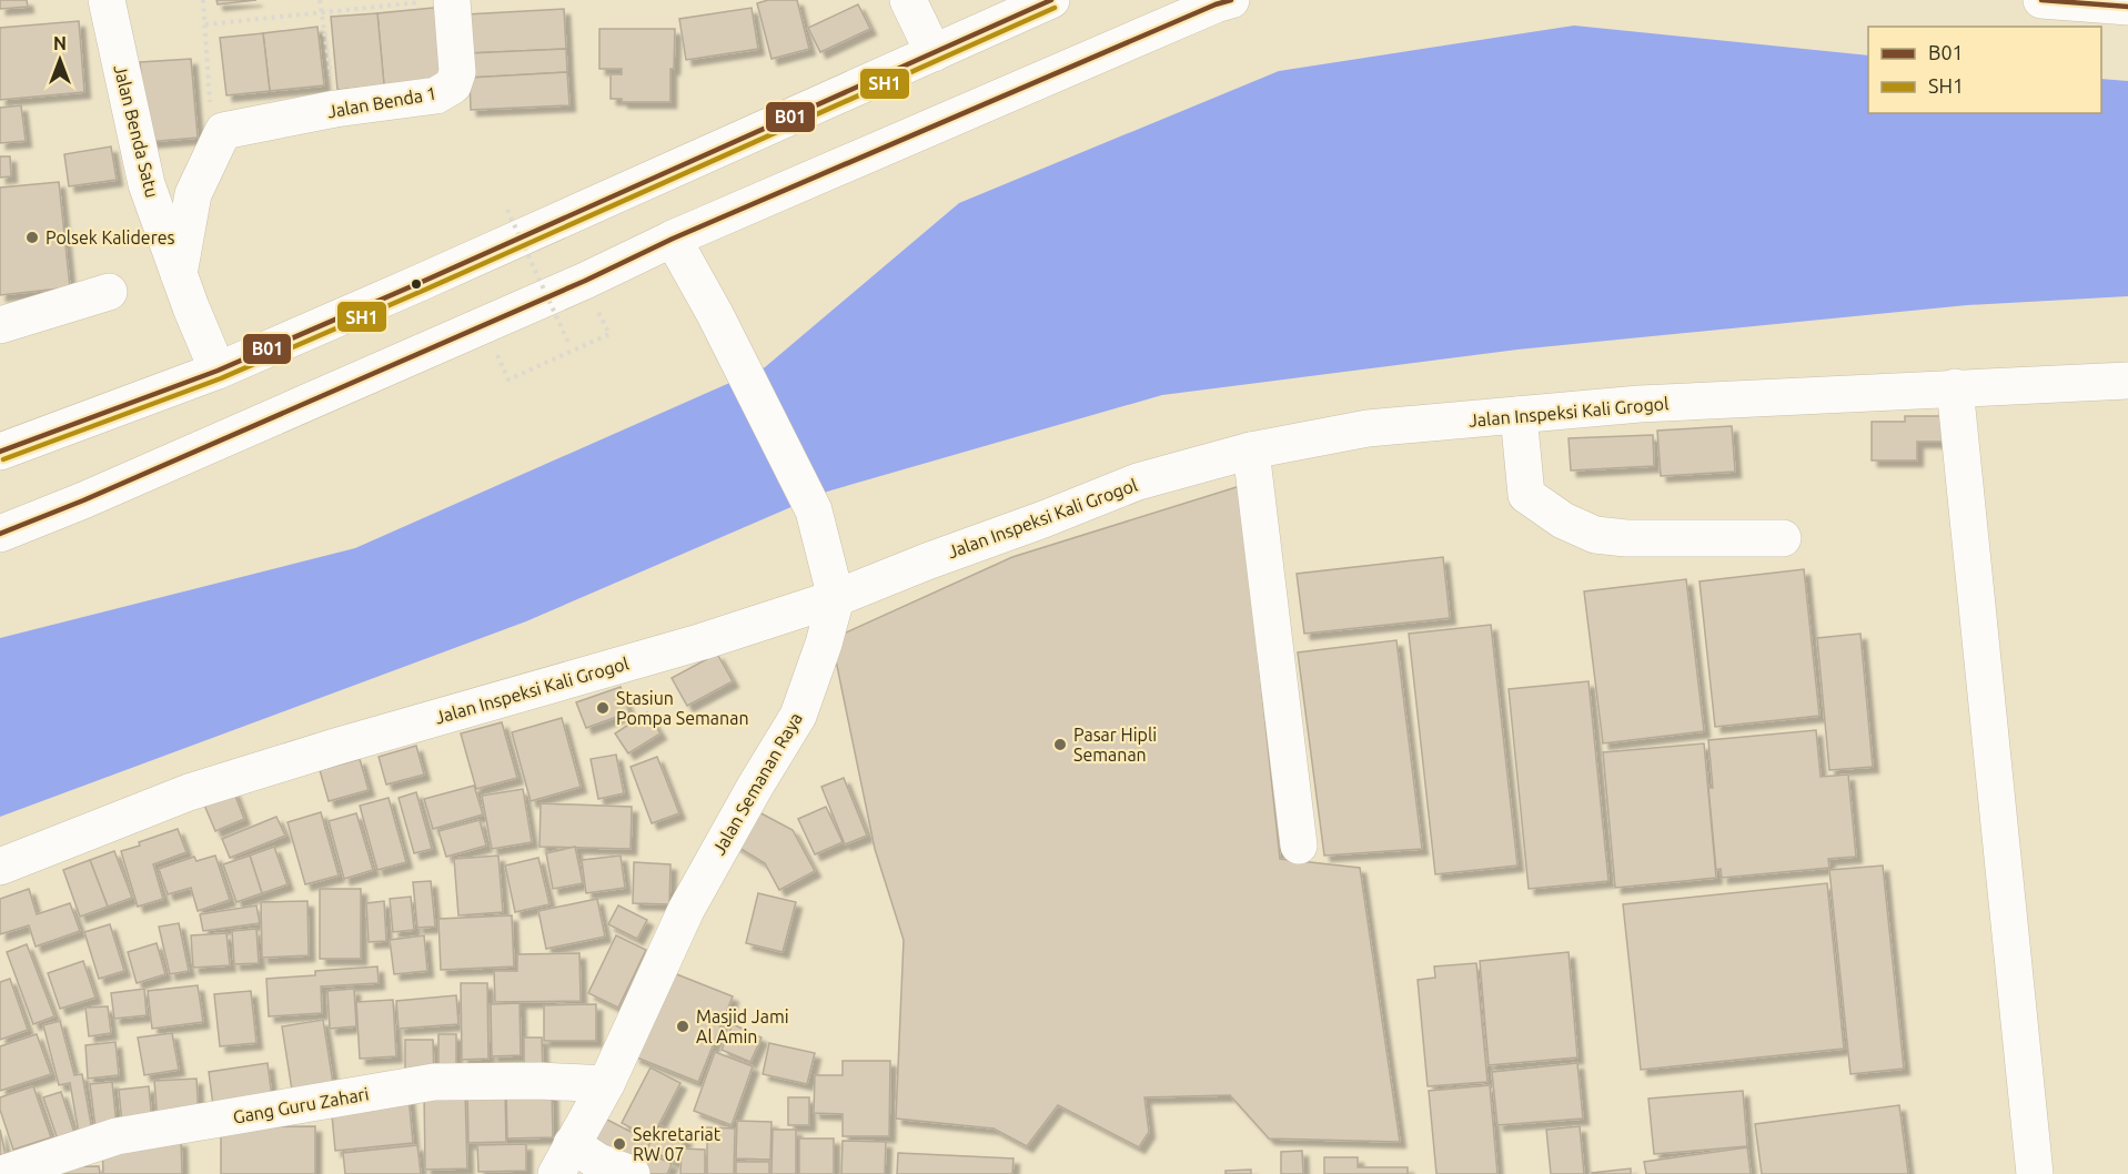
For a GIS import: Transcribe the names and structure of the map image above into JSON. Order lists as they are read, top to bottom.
{
  "streets": {
    "main road": [
      "Jalan Benda 1",
      "Jalan Benda Satu",
      "Jalan Inspeksi Kali Grogol",
      "Jalan Semanan Raya",
      "Gang Guru Zahari"
    ]
  },
  "crossings": [
    ["Jalan Inspeksi Kali Grogol", "Jalan Semanan Raya"],
    ["Jalan Semanan Raya", "Gang Guru Zahari"]
  ],
  "places": [
    "Polsek Kalideres",
    "Stasiun Pompa Semanan",
    "Pasar Hipli Semanan",
    "Masjid Jami Al Amin",
    "Sekretariat RW 07"
  ],
  "lines": ["transit line B01", "transit line SH1"],
  "legend": ["B01", "SH1"],
  "north": "top"
}
